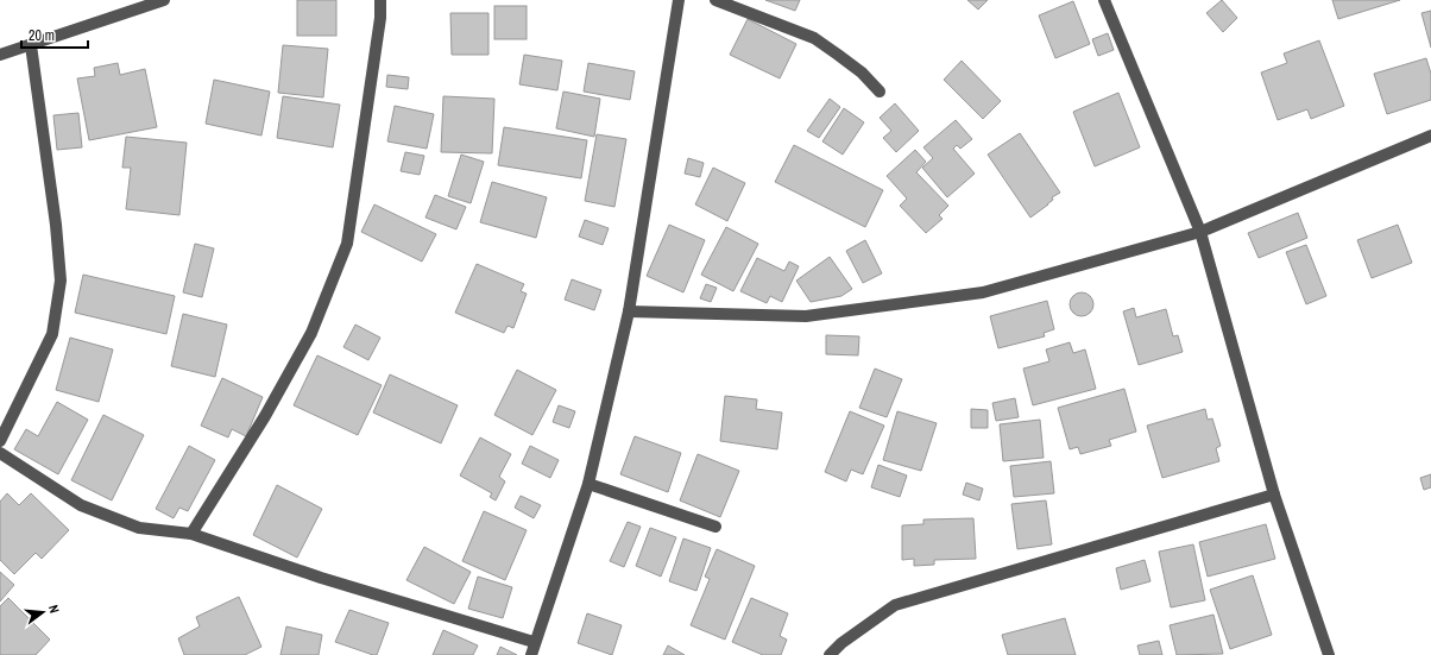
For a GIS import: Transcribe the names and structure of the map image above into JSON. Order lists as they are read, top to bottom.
{
  "scale_bar": "20 m",
  "north": "right"
}
